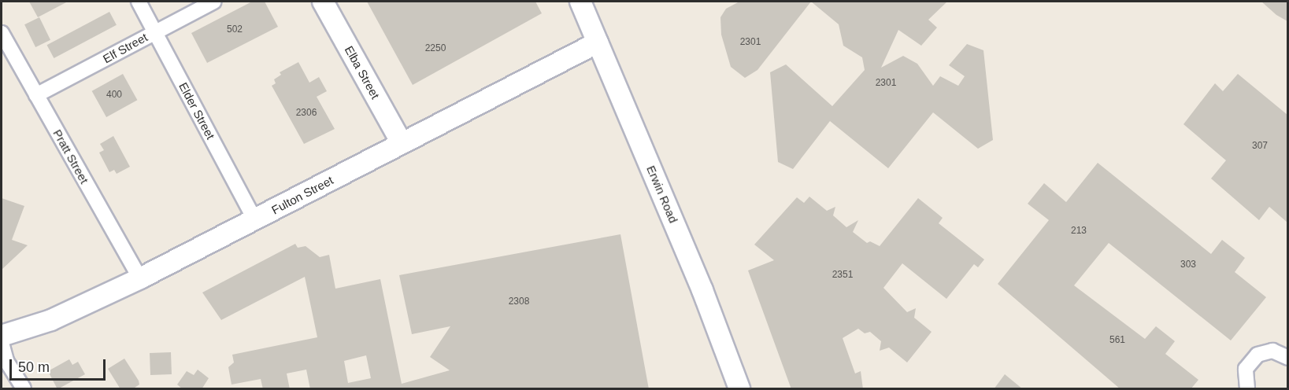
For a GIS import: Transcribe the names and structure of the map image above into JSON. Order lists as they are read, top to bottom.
{
  "streets": {
    "main road": ["Elba Street", "Erwin Road", "Fulton Street"],
    "street": ["Elf Street", "Elder Street", "Pratt Street"]
  },
  "crossings": [
    ["Elf Street", "Elder Street"],
    ["Elf Street", "Pratt Street"],
    ["Elba Street", "Fulton Street"],
    ["Elder Street", "Fulton Street"],
    ["Pratt Street", "Fulton Street"],
    ["Erwin Road", "Fulton Street"]
  ],
  "house_numbers": [
    "502",
    "2301",
    "2250",
    "2301",
    "400",
    "2306",
    "307",
    "213",
    "303",
    "2351",
    "2308",
    "561"
  ],
  "scale_bar": "50 m"
}
